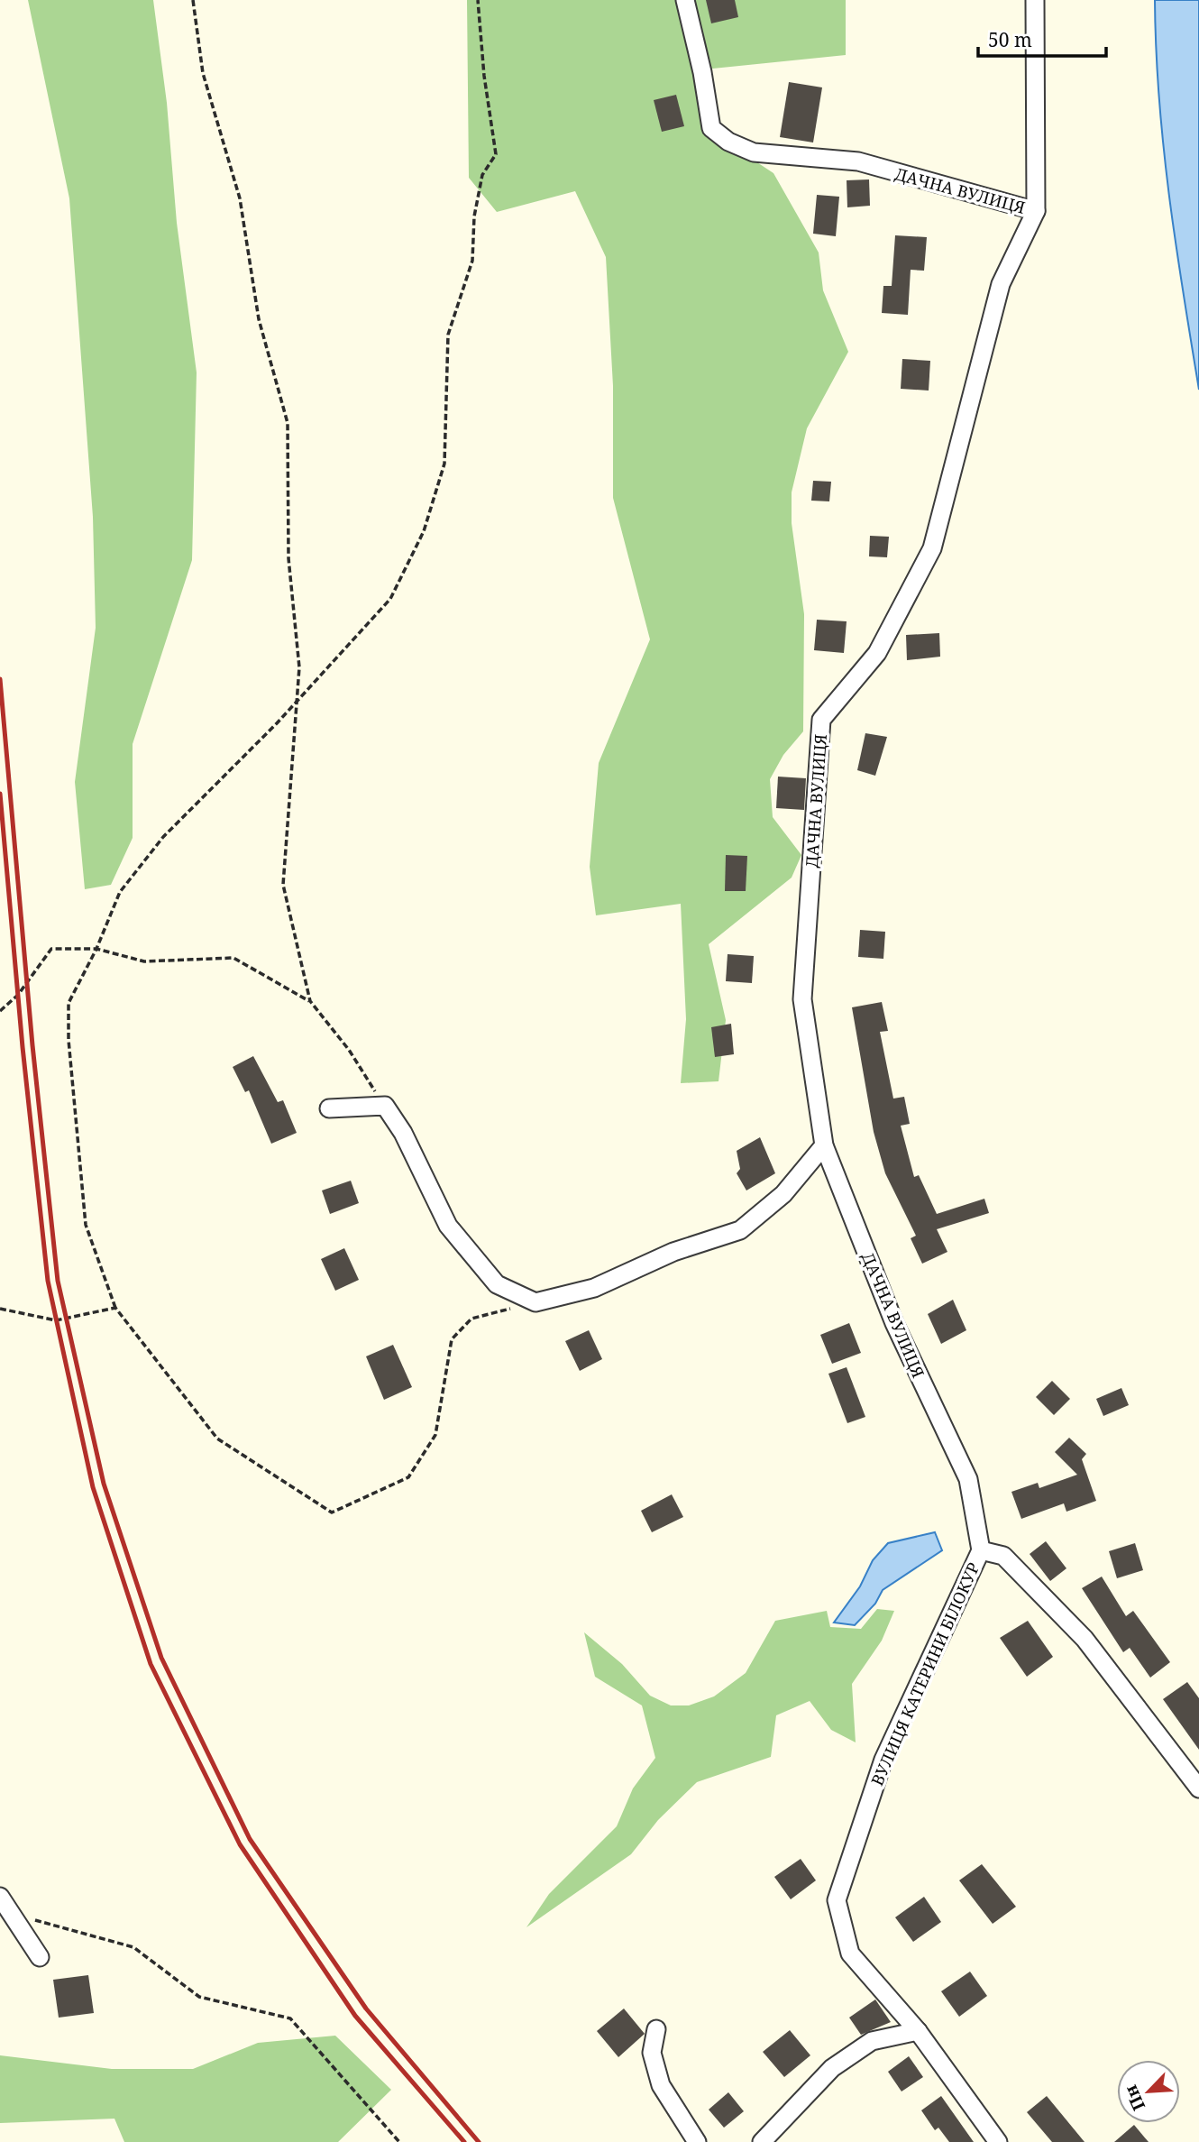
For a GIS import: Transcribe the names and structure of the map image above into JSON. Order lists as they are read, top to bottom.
{
  "streets": {
    "street": ["ДАЧНА ВУЛИЦЯ", "ВУЛИЦЯ КАТЕРИНИ БІЛОКУР"]
  },
  "crossings": [
    ["ДАЧНА ВУЛИЦЯ", "ВУЛИЦЯ КАТЕРИНИ БІЛОКУР"]
  ],
  "scale_bar": "50 m",
  "north": "bottom left"
}
